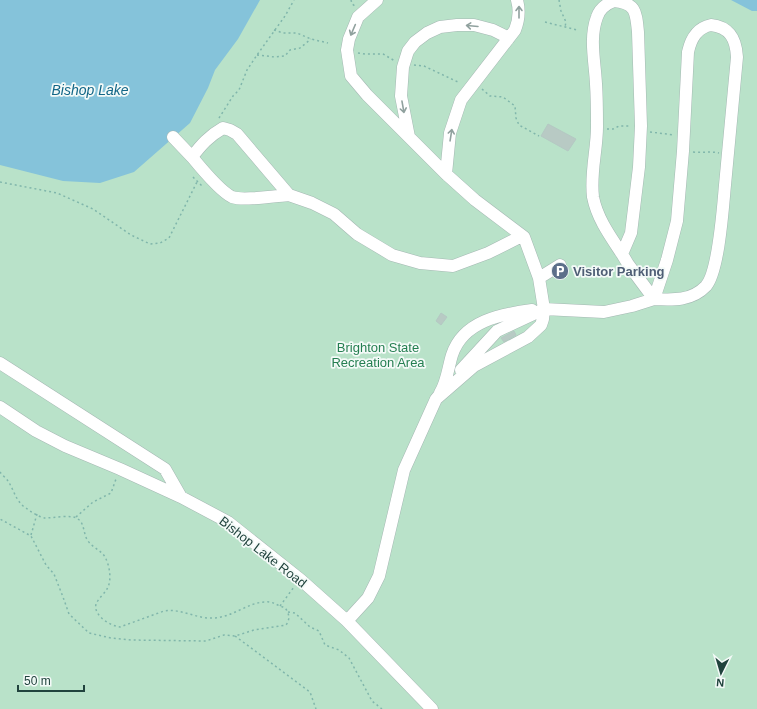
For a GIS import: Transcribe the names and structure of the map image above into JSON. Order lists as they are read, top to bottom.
{
  "streets": {
    "street": ["Bishop Lake Road"]
  },
  "water": ["Bishop Lake"],
  "parks": ["Brighton State Recreation Area"],
  "places": {
    "parking": ["Visitor Parking"]
  },
  "scale_bar": "50 m",
  "north": "bottom"
}
